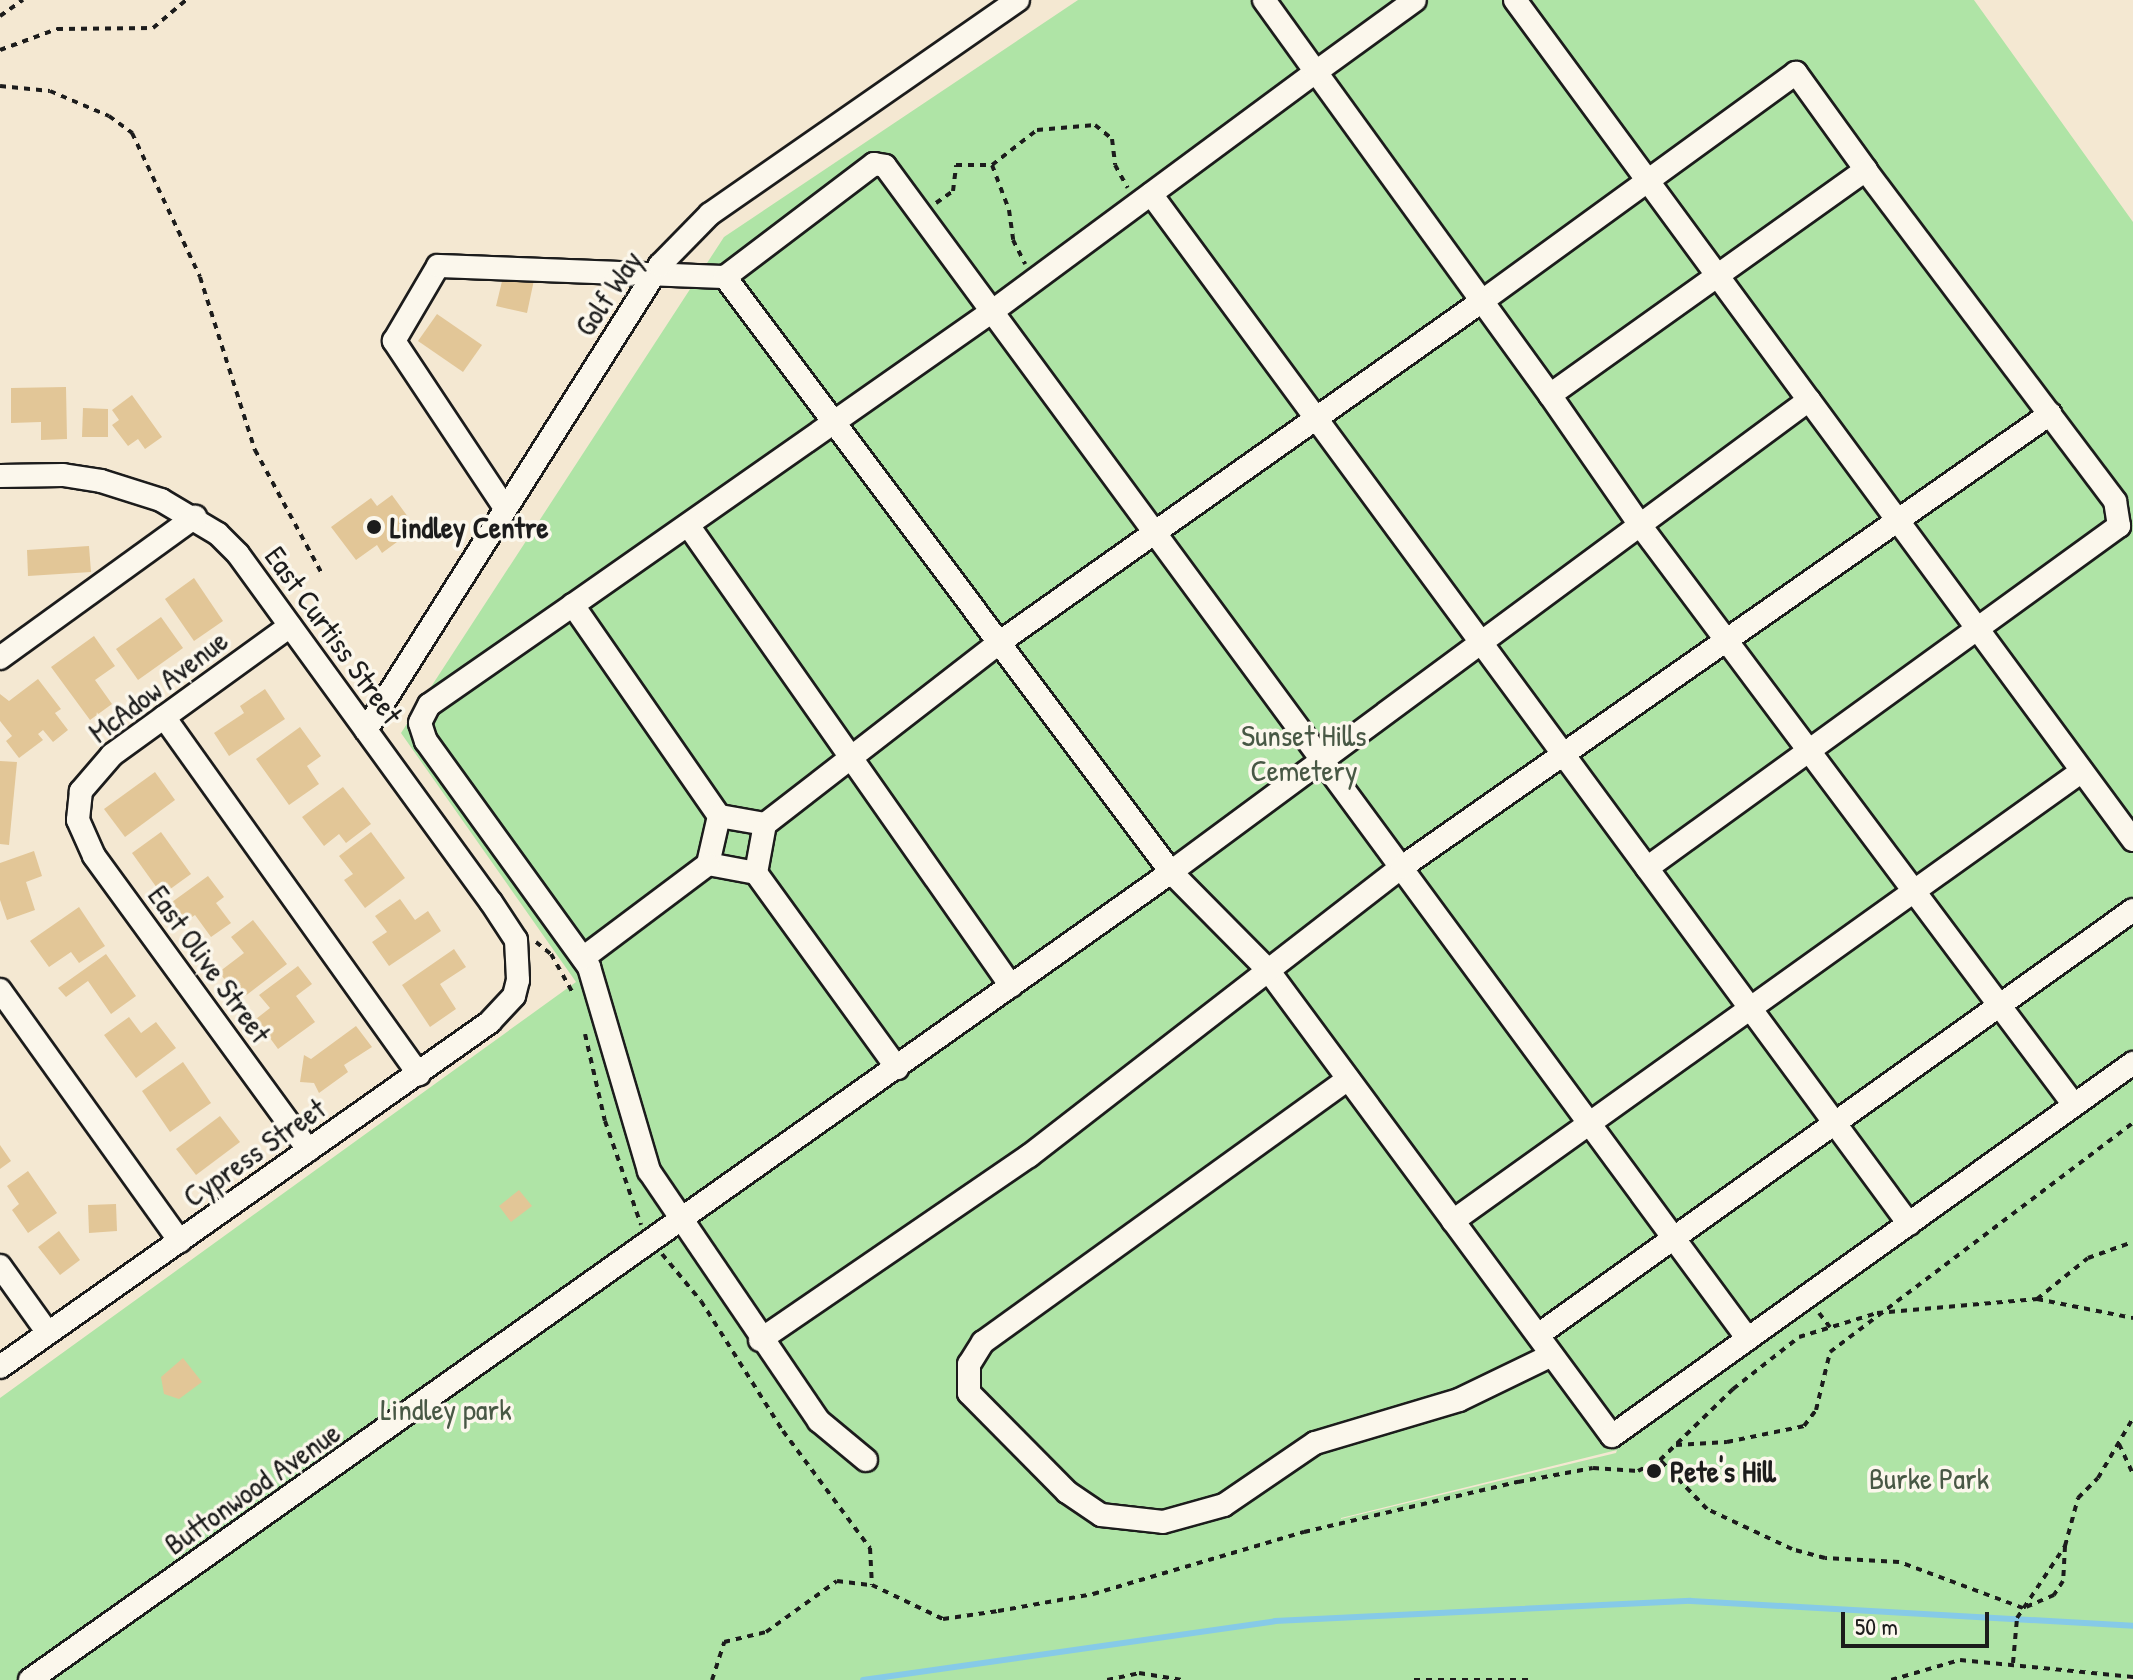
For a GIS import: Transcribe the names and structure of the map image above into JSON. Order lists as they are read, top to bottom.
{
  "streets": {
    "street": [
      "Golf Way",
      "East Curtiss Street",
      "McAdow Avenue",
      "East Olive Street",
      "Cypress Street",
      "Buttonwood Avenue"
    ]
  },
  "crossings": [
    ["Golf Way", "East Curtiss Street"],
    ["East Curtiss Street", "McAdow Avenue"],
    ["East Curtiss Street", "Cypress Street"],
    ["McAdow Avenue", "East Olive Street"],
    ["East Olive Street", "Cypress Street"]
  ],
  "parks": ["Sunset Hills Cemetery", "Lindley park", "Burke Park"],
  "places": ["Lindley Centre", "Pete's Hill"],
  "scale_bar": "50 m"
}
